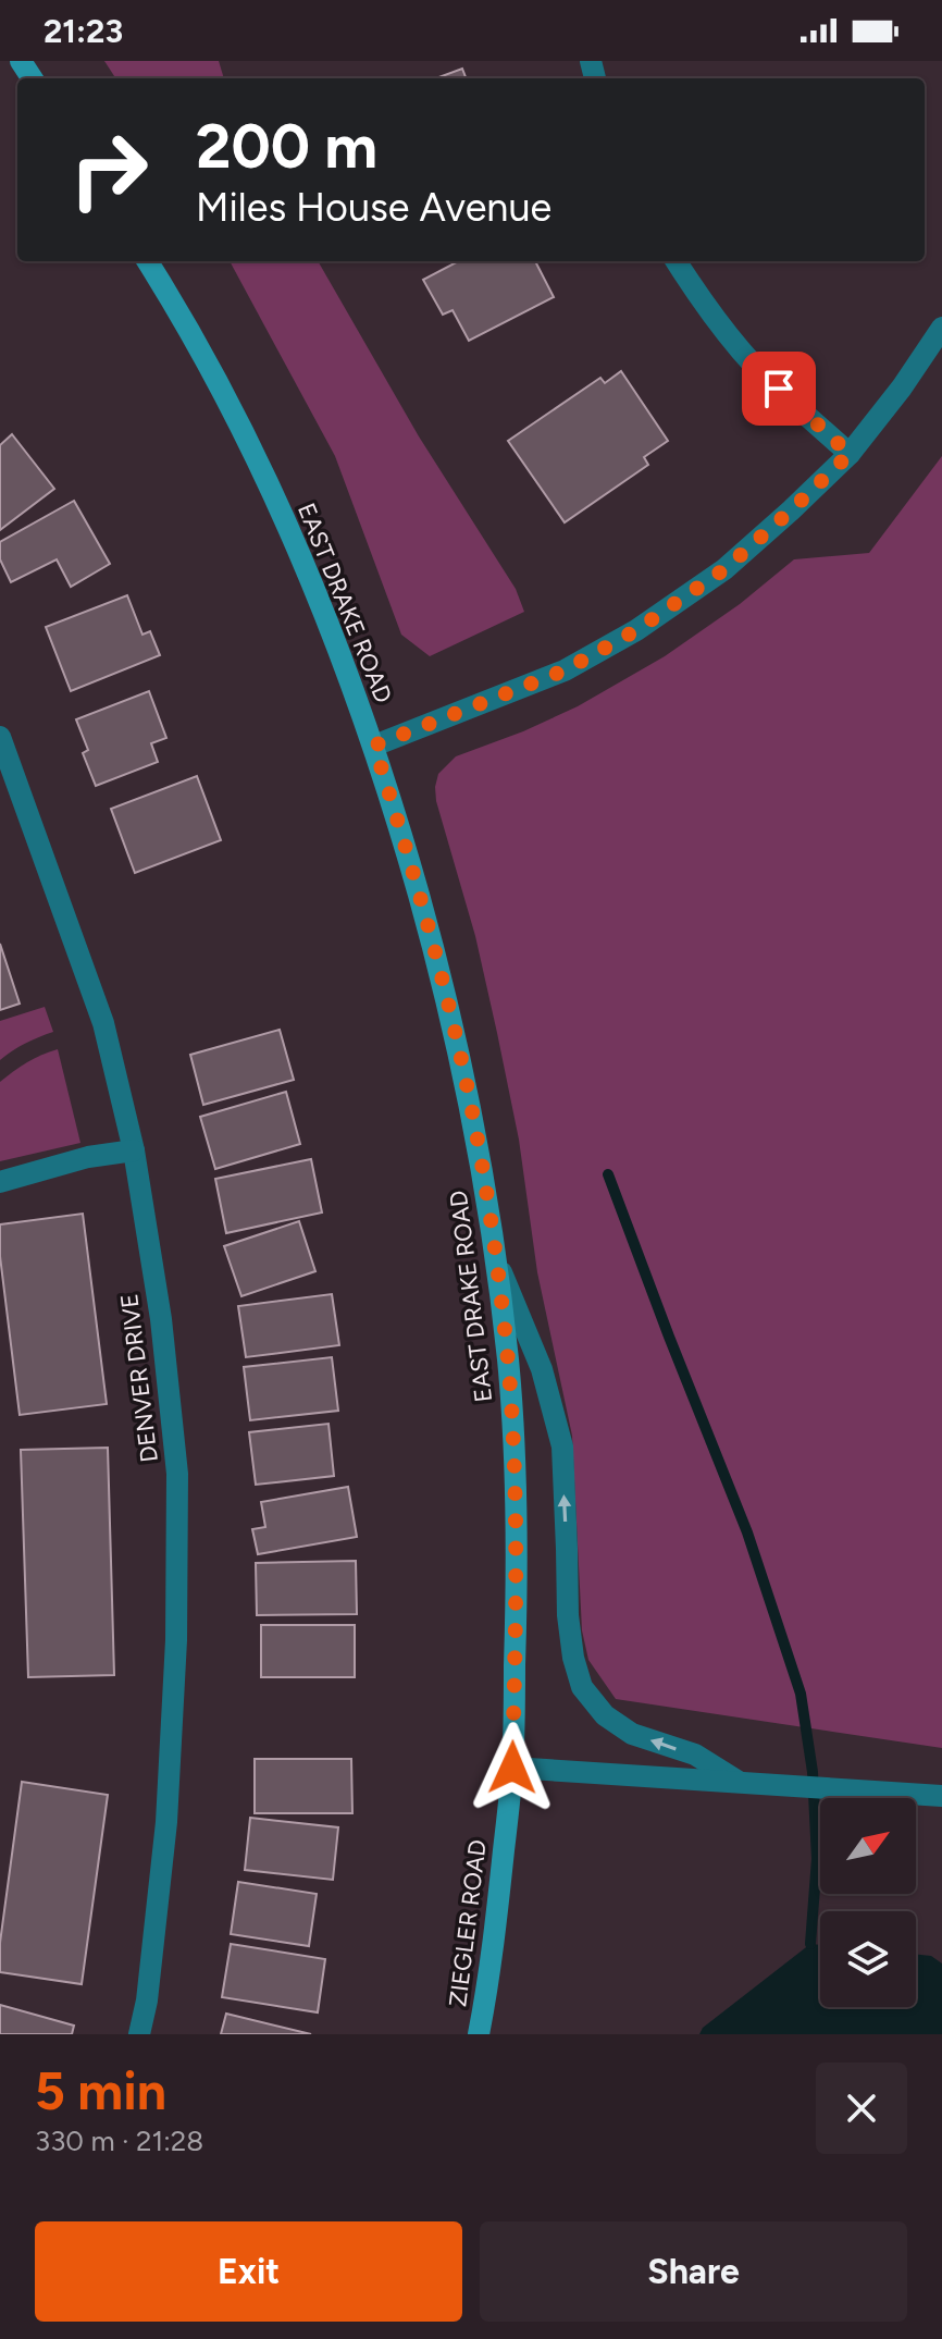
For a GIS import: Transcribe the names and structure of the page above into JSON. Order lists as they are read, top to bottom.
{
  "streets": {
    "main road": ["EAST DRAKE ROAD", "ZIEGLER ROAD"],
    "street": ["DENVER DRIVE"]
  },
  "crossings": [
    ["EAST DRAKE ROAD", "ZIEGLER ROAD"]
  ],
  "north": "top right",
  "page": {
    "status": "21:23",
    "turn": ["200 m", "Miles House Avenue"],
    "heading": ["5 min", "330 m · 21:28"],
    "buttons": ["Exit", "Share"]
  }
}
